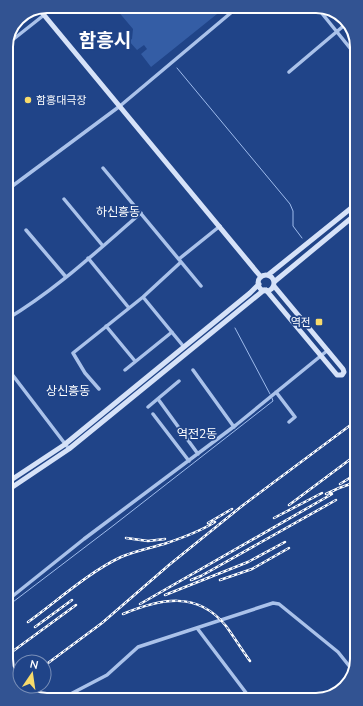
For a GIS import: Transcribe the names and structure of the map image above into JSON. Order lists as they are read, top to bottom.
{
  "districts": [
    "함흥시",
    "하신흥동",
    "상신흥동",
    "역전2동"
  ],
  "places": {
    "other": ["함흥대극장"],
    "transit": ["역전"]
  },
  "north": "top"
}
